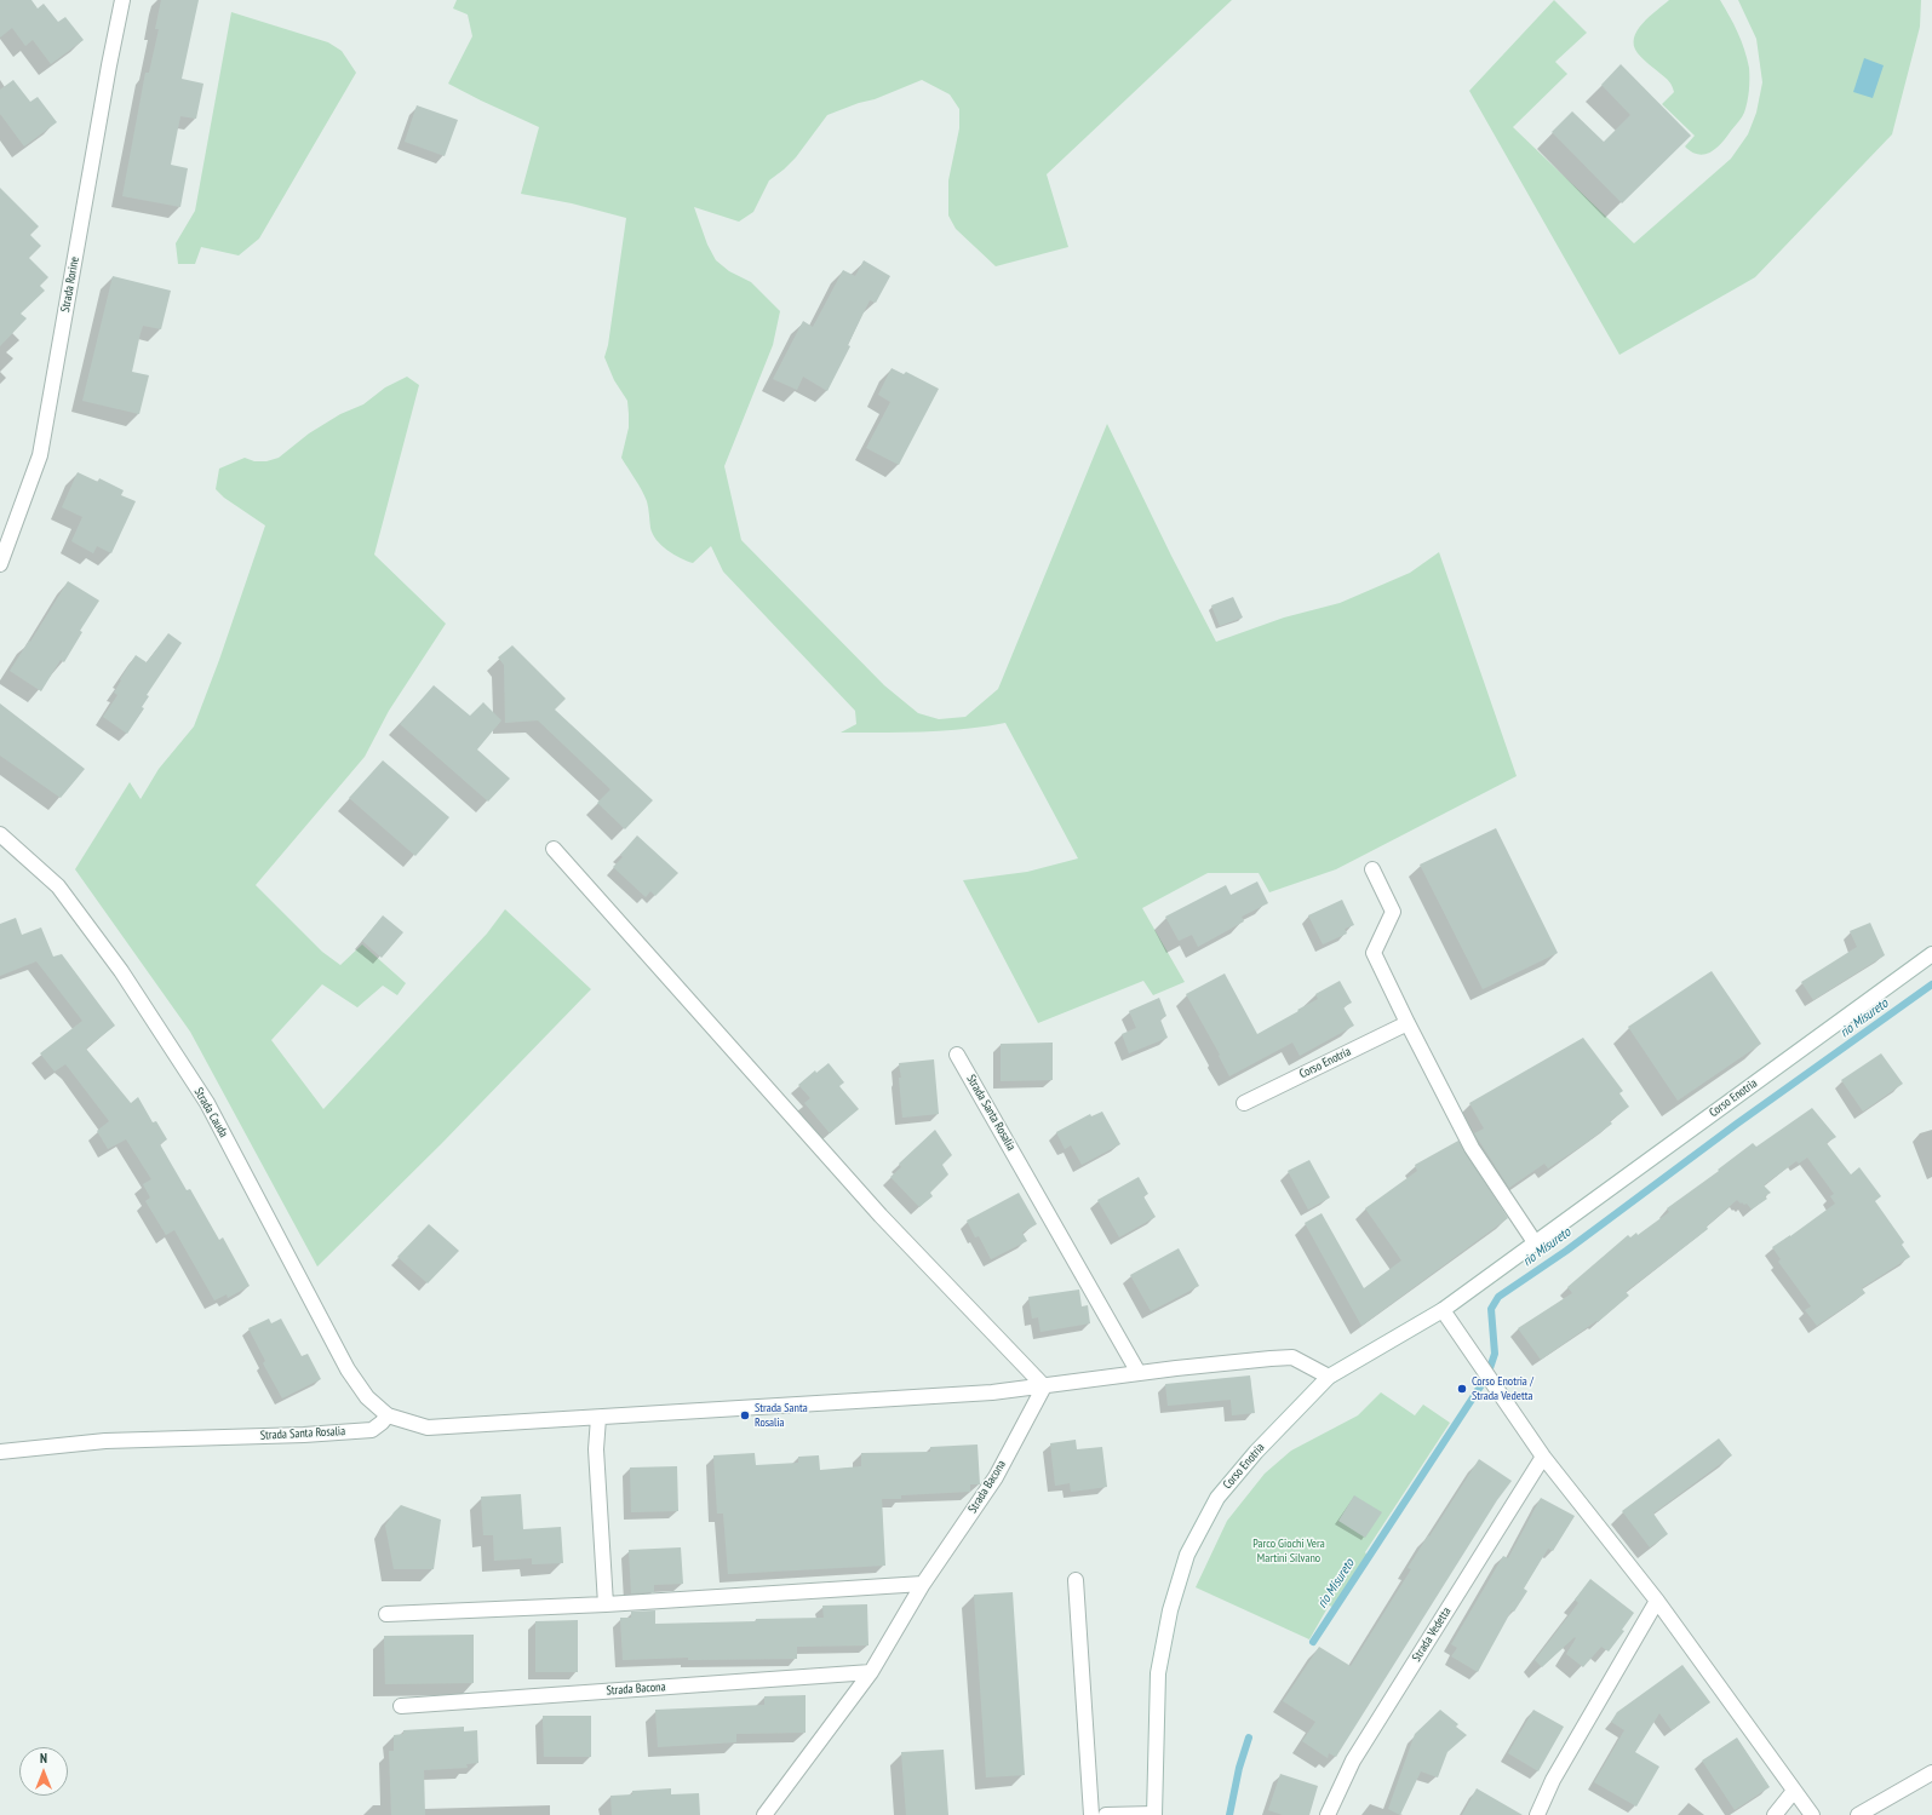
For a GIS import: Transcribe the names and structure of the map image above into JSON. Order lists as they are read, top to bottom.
{
  "streets": {
    "street": [
      "Strada Rorine",
      "Corso Enotria",
      "Strada Cauda",
      "Strada Santa Rosalia",
      "Strada Bacona",
      "Strada Vedetta"
    ]
  },
  "crossings": [
    ["Strada Cauda", "Strada Santa Rosalia"]
  ],
  "water": ["rio Misureto"],
  "parks": ["Parco Giochi Vera Martini Silvano"],
  "places": ["Corso Enotria / Strada Vedetta", "Strada Santa Rosalia"],
  "north": "top"
}
